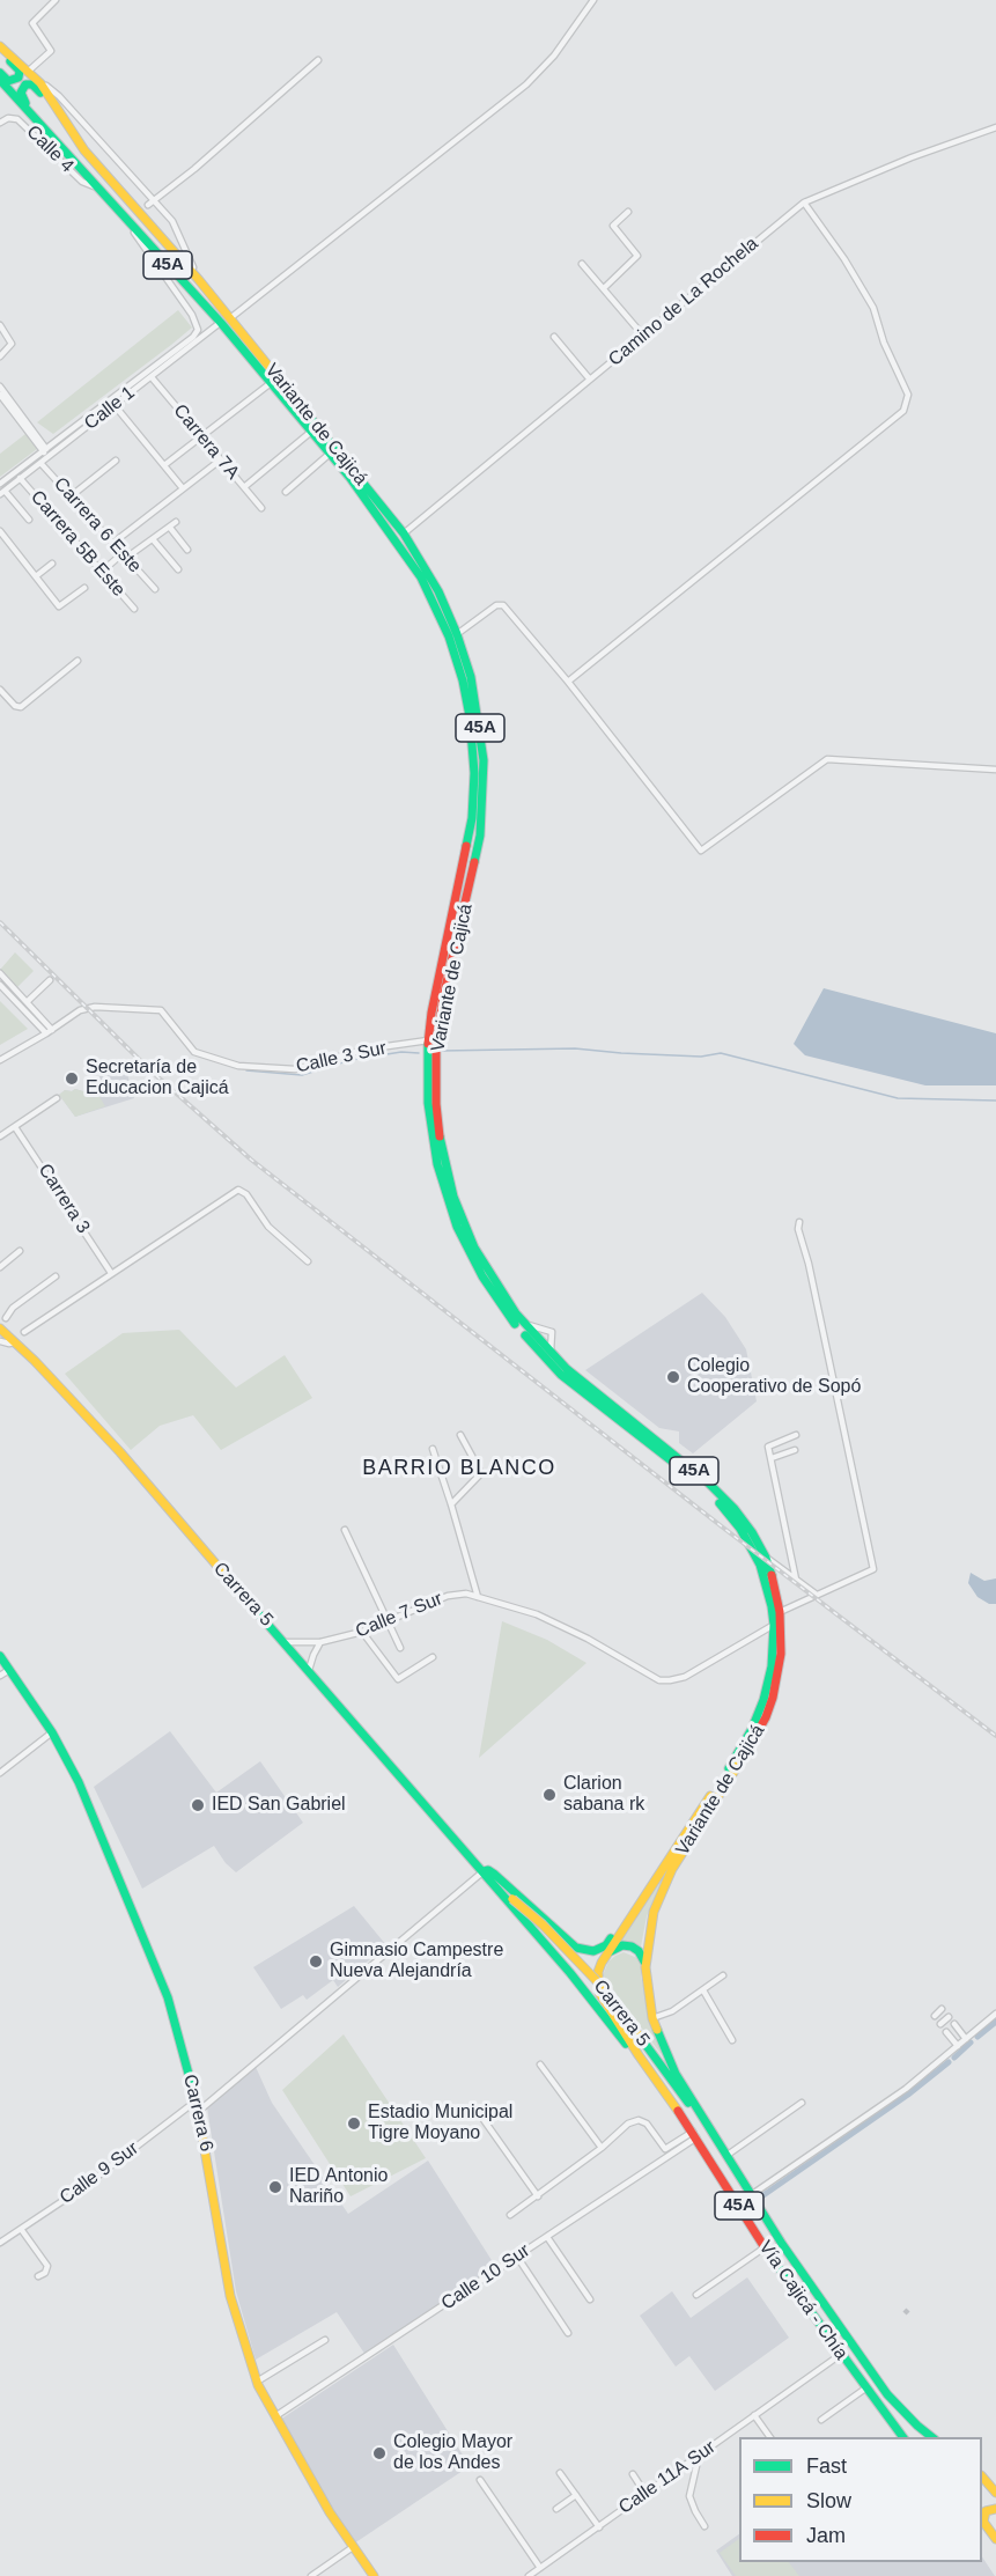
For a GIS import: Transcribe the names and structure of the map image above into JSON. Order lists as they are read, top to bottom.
{
  "streets": {
    "main road": [
      "45A",
      "Variante de Cajicá",
      "Carrera 5",
      "Carrera 6",
      "Vía Cajicá - Chía"
    ],
    "street": [
      "Calle 4",
      "Camino de La Rochela",
      "Calle 1",
      "Carrera 7A",
      "Carrera 6 Este",
      "Carrera 5B Este",
      "Calle 3 Sur",
      "Carrera 3",
      "Calle 7 Sur",
      "Calle 9 Sur",
      "Calle 10 Sur",
      "Calle 11A Sur"
    ]
  },
  "crossings": [
    ["Calle 4", "Variante de Cajicá"],
    ["45A", "Variante de Cajicá"],
    ["45A", "Carrera 5"],
    ["Camino de La Rochela", "Variante de Cajicá"],
    ["Calle 1", "Variante de Cajicá"],
    ["Calle 1", "Carrera 7A"],
    ["Calle 1", "Carrera 6 Este"],
    ["Calle 1", "Carrera 5B Este"],
    ["Variante de Cajicá", "Calle 3 Sur"],
    ["Variante de Cajicá", "Carrera 5"],
    ["Variante de Cajicá", "Calle 7 Sur"],
    ["Variante de Cajicá", "Vía Cajicá - Chía"],
    ["Carrera 5", "Calle 7 Sur"],
    ["Carrera 5", "Vía Cajicá - Chía"],
    ["Carrera 6", "Calle 9 Sur"],
    ["Carrera 6", "Calle 10 Sur"],
    ["Calle 10 Sur", "Vía Cajicá - Chía"],
    ["Vía Cajicá - Chía", "Calle 11A Sur"]
  ],
  "districts": ["BARRIO BLANCO"],
  "places": [
    "Secretaría de Educacion Cajicá",
    "Colegio Cooperativo de Sopó",
    "Clarion sabana rk",
    "IED San Gabriel",
    "Gimnasio Campestre Nueva Alejandría",
    "Estadio Municipal Tigre Moyano",
    "IED Antonio Nariño",
    "Colegio Mayor de los Andes"
  ],
  "legend": ["Fast", "Slow", "Jam"]
}
